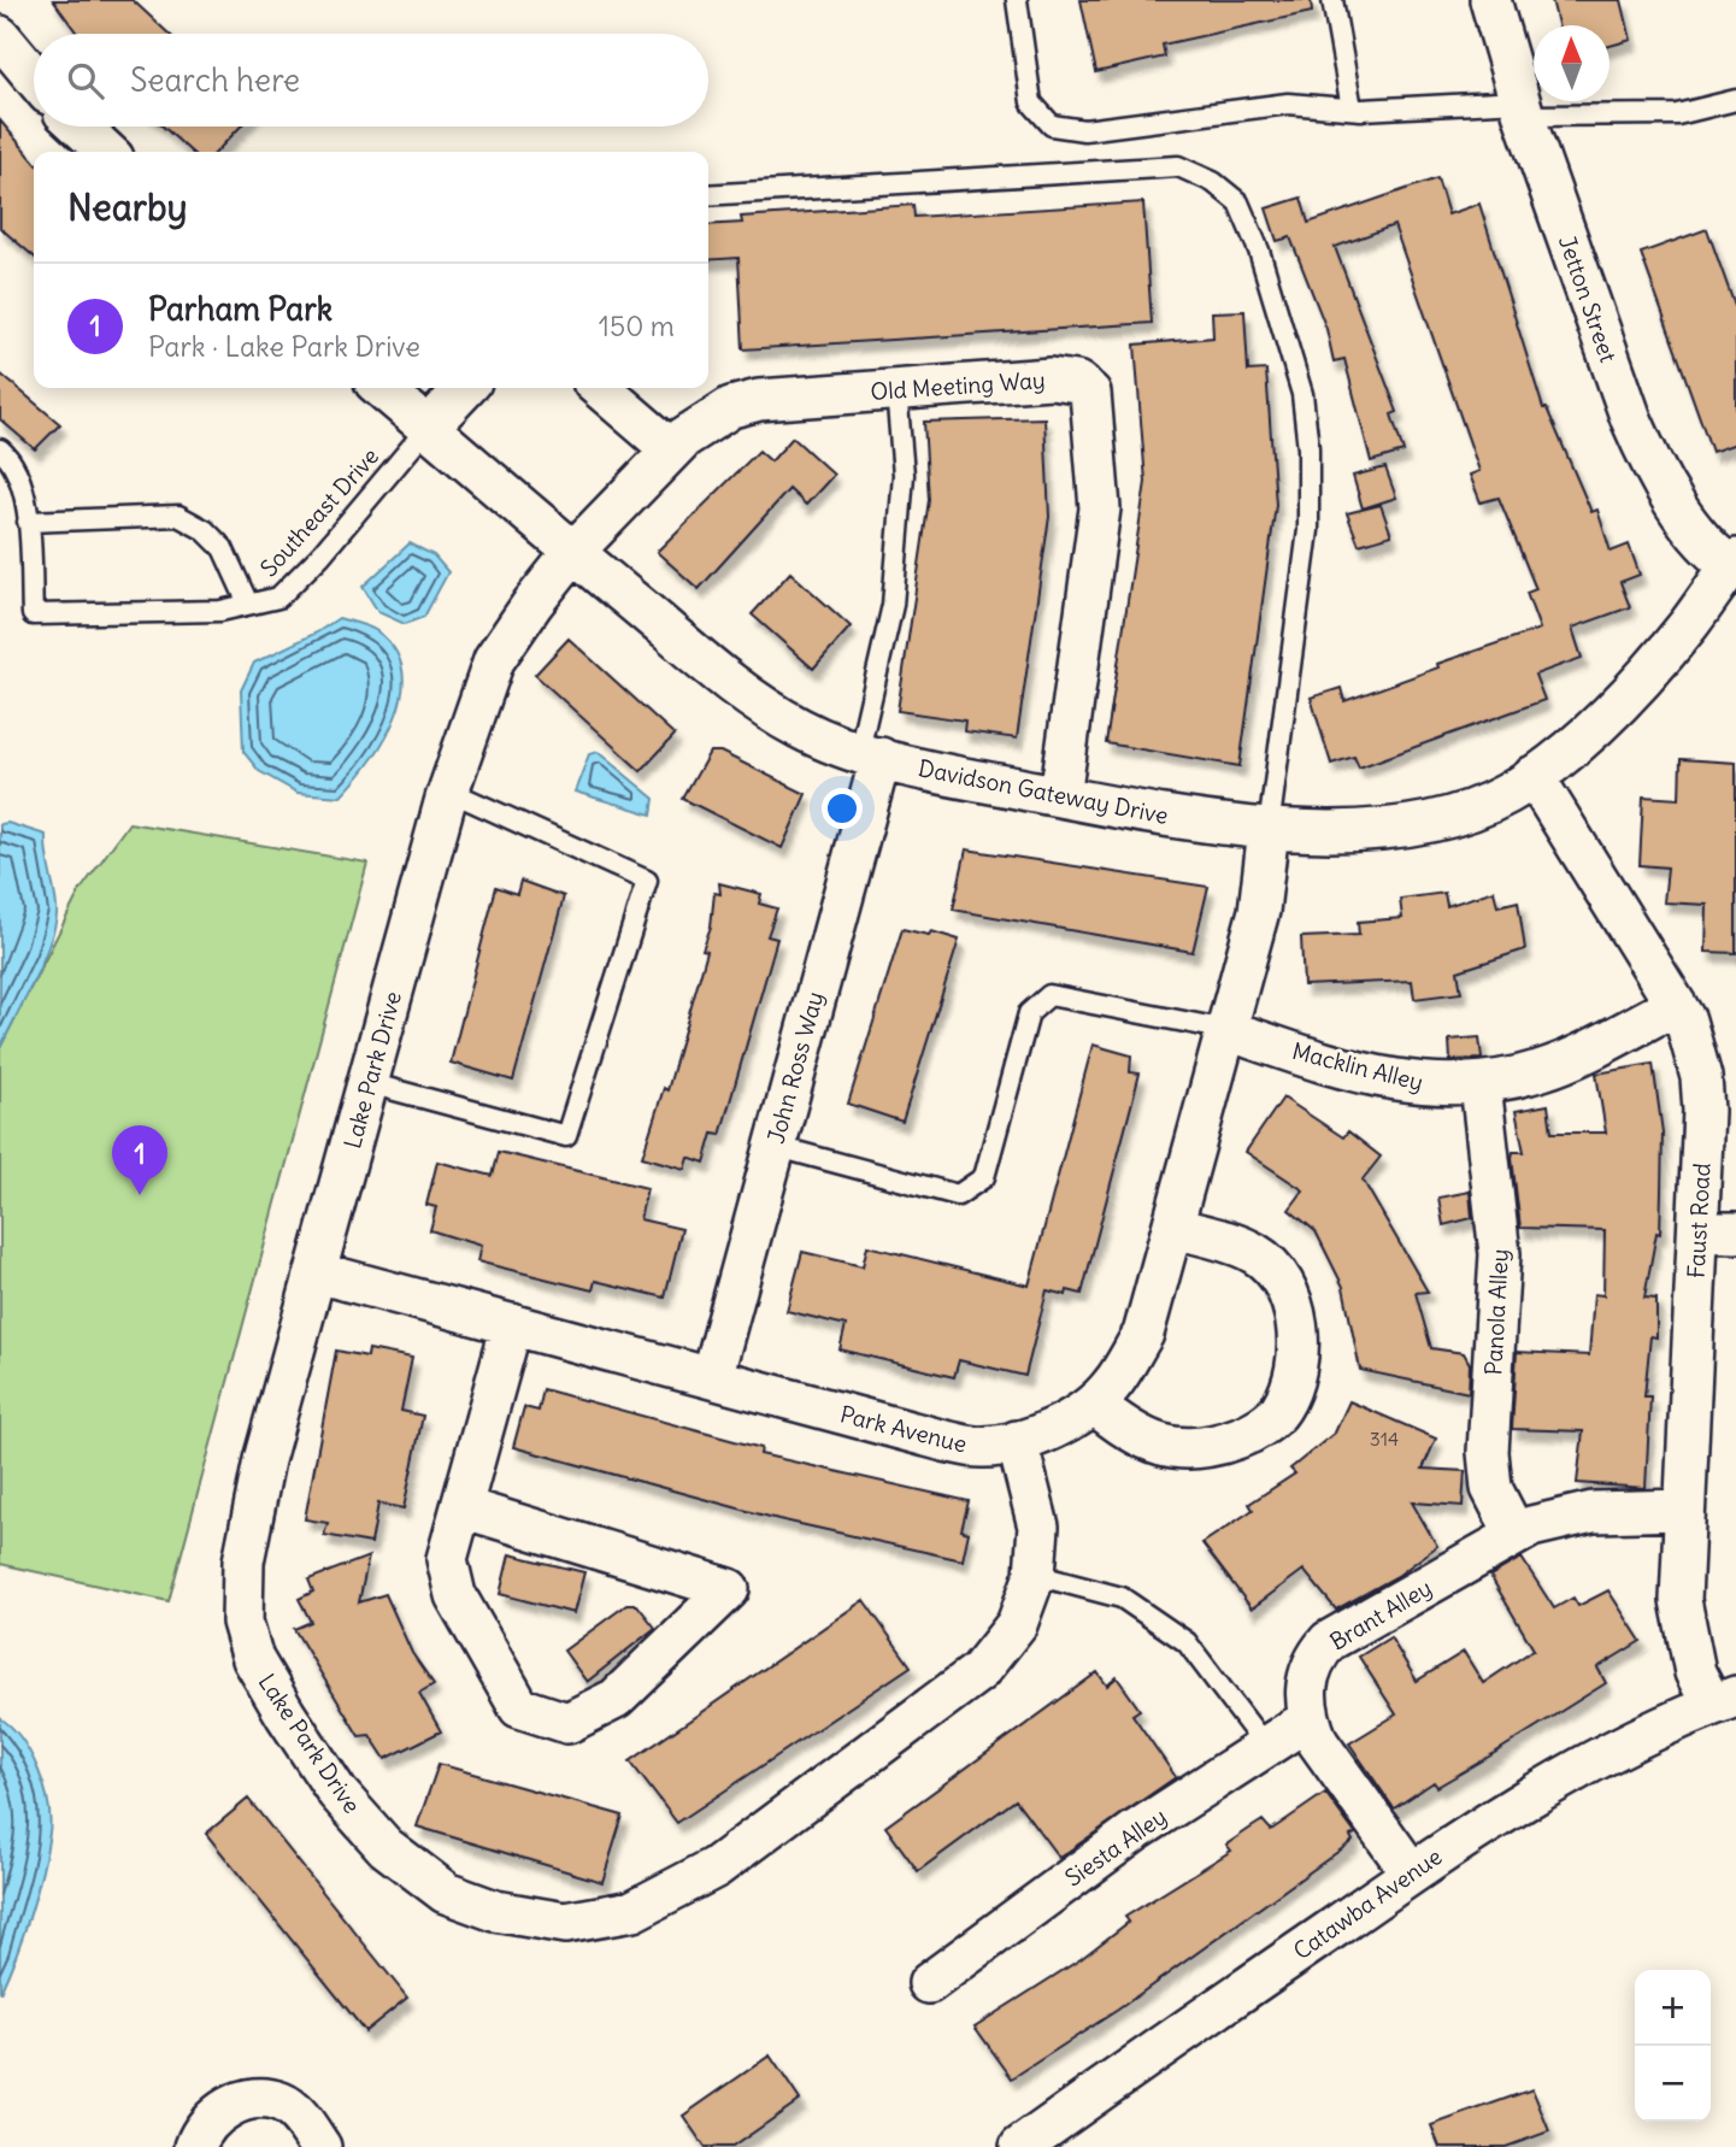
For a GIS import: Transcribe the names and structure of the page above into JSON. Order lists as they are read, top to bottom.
{
  "streets": {
    "street": [
      "Jetton Street",
      "Old Meeting Way",
      "Davidson Gateway Drive",
      "Macklin Alley",
      "John Ross Way",
      "Lake Park Drive",
      "Faust Road",
      "Panola Alley",
      "Park Avenue",
      "Brant Alley",
      "Siesta Alley",
      "Catawba Avenue"
    ],
    "lane": ["Southeast Drive"]
  },
  "crossings": [
    ["Jetton Street", "Davidson Gateway Drive"],
    ["Old Meeting Way", "Davidson Gateway Drive"],
    ["Old Meeting Way", "Lake Park Drive"],
    ["Southeast Drive", "Davidson Gateway Drive"],
    ["Davidson Gateway Drive", "John Ross Way"],
    ["Davidson Gateway Drive", "Lake Park Drive"],
    ["Davidson Gateway Drive", "Faust Road"],
    ["Davidson Gateway Drive", "Park Avenue"],
    ["Macklin Alley", "Faust Road"],
    ["Macklin Alley", "Panola Alley"],
    ["Macklin Alley", "Park Avenue"],
    ["John Ross Way", "Park Avenue"],
    ["Lake Park Drive", "Park Avenue"],
    ["Faust Road", "Brant Alley"],
    ["Faust Road", "Catawba Avenue"],
    ["Panola Alley", "Brant Alley"],
    ["Brant Alley", "Siesta Alley"],
    ["Brant Alley", "Catawba Avenue"]
  ],
  "house_numbers": ["314"],
  "north": "top",
  "page": {
    "search": "Search here",
    "heading": "Nearby",
    "list": [
      {
        "mark": "1",
        "name": "Parham Park",
        "note": "Park · Lake Park Drive",
        "value": "150 m"
      }
    ],
    "pins": "1",
    "map_buttons": ["+", "−"]
  }
}
